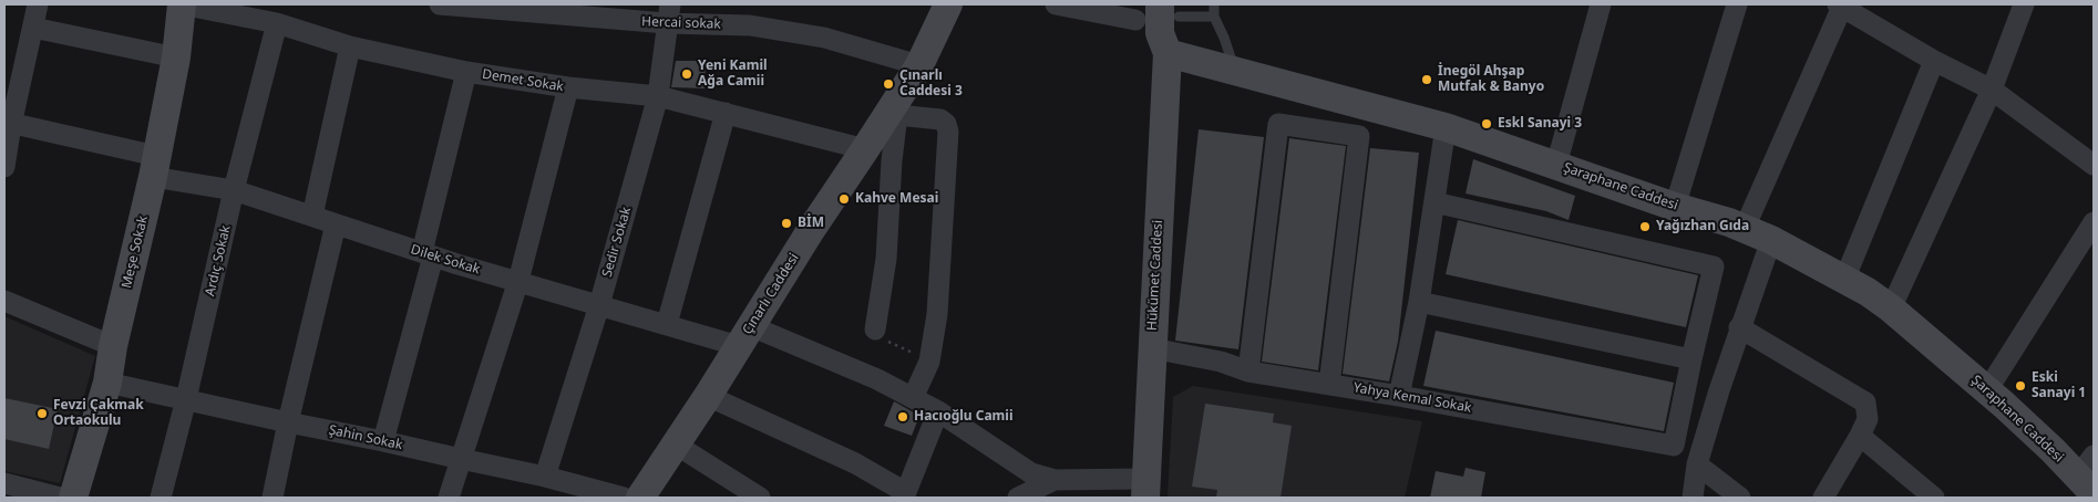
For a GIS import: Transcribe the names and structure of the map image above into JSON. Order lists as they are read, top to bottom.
{
  "streets": {
    "street": [
      "Hercai sokak",
      "Demet Sokak",
      "Şaraphane Caddesi",
      "Sedir Sokak",
      "Meşe Sokak",
      "Dilek Sokak",
      "Ardıç Sokak",
      "Hükümet Caddesi",
      "Çınarlı Caddesi",
      "Yahya Kemal Sokak",
      "Şahin Sokak"
    ]
  },
  "crossings": [
    ["Hercai sokak", "Sedir Sokak"],
    ["Hercai sokak", "Çınarlı Caddesi"],
    ["Demet Sokak", "Sedir Sokak"],
    ["Demet Sokak", "Meşe Sokak"],
    ["Demet Sokak", "Ardıç Sokak"],
    ["Demet Sokak", "Çınarlı Caddesi"],
    ["Şaraphane Caddesi", "Hükümet Caddesi"],
    ["Sedir Sokak", "Dilek Sokak"],
    ["Sedir Sokak", "Şahin Sokak"],
    ["Meşe Sokak", "Dilek Sokak"],
    ["Meşe Sokak", "Şahin Sokak"],
    ["Dilek Sokak", "Ardıç Sokak"],
    ["Dilek Sokak", "Çınarlı Caddesi"],
    ["Ardıç Sokak", "Şahin Sokak"],
    ["Hükümet Caddesi", "Yahya Kemal Sokak"]
  ],
  "places": [
    "Yeni Kamil Ağa Camii",
    "İnegöl Ahşap Mutfak & Banyo",
    "Çınarlı Caddesi 3",
    "Eskl Sanayi 3",
    "Kahve Mesai",
    "BİM",
    "Yağızhan Gıda",
    "Eski Sanayi 1",
    "Fevzi Çakmak Ortaokulu",
    "Hacıoğlu Camii"
  ]
}
